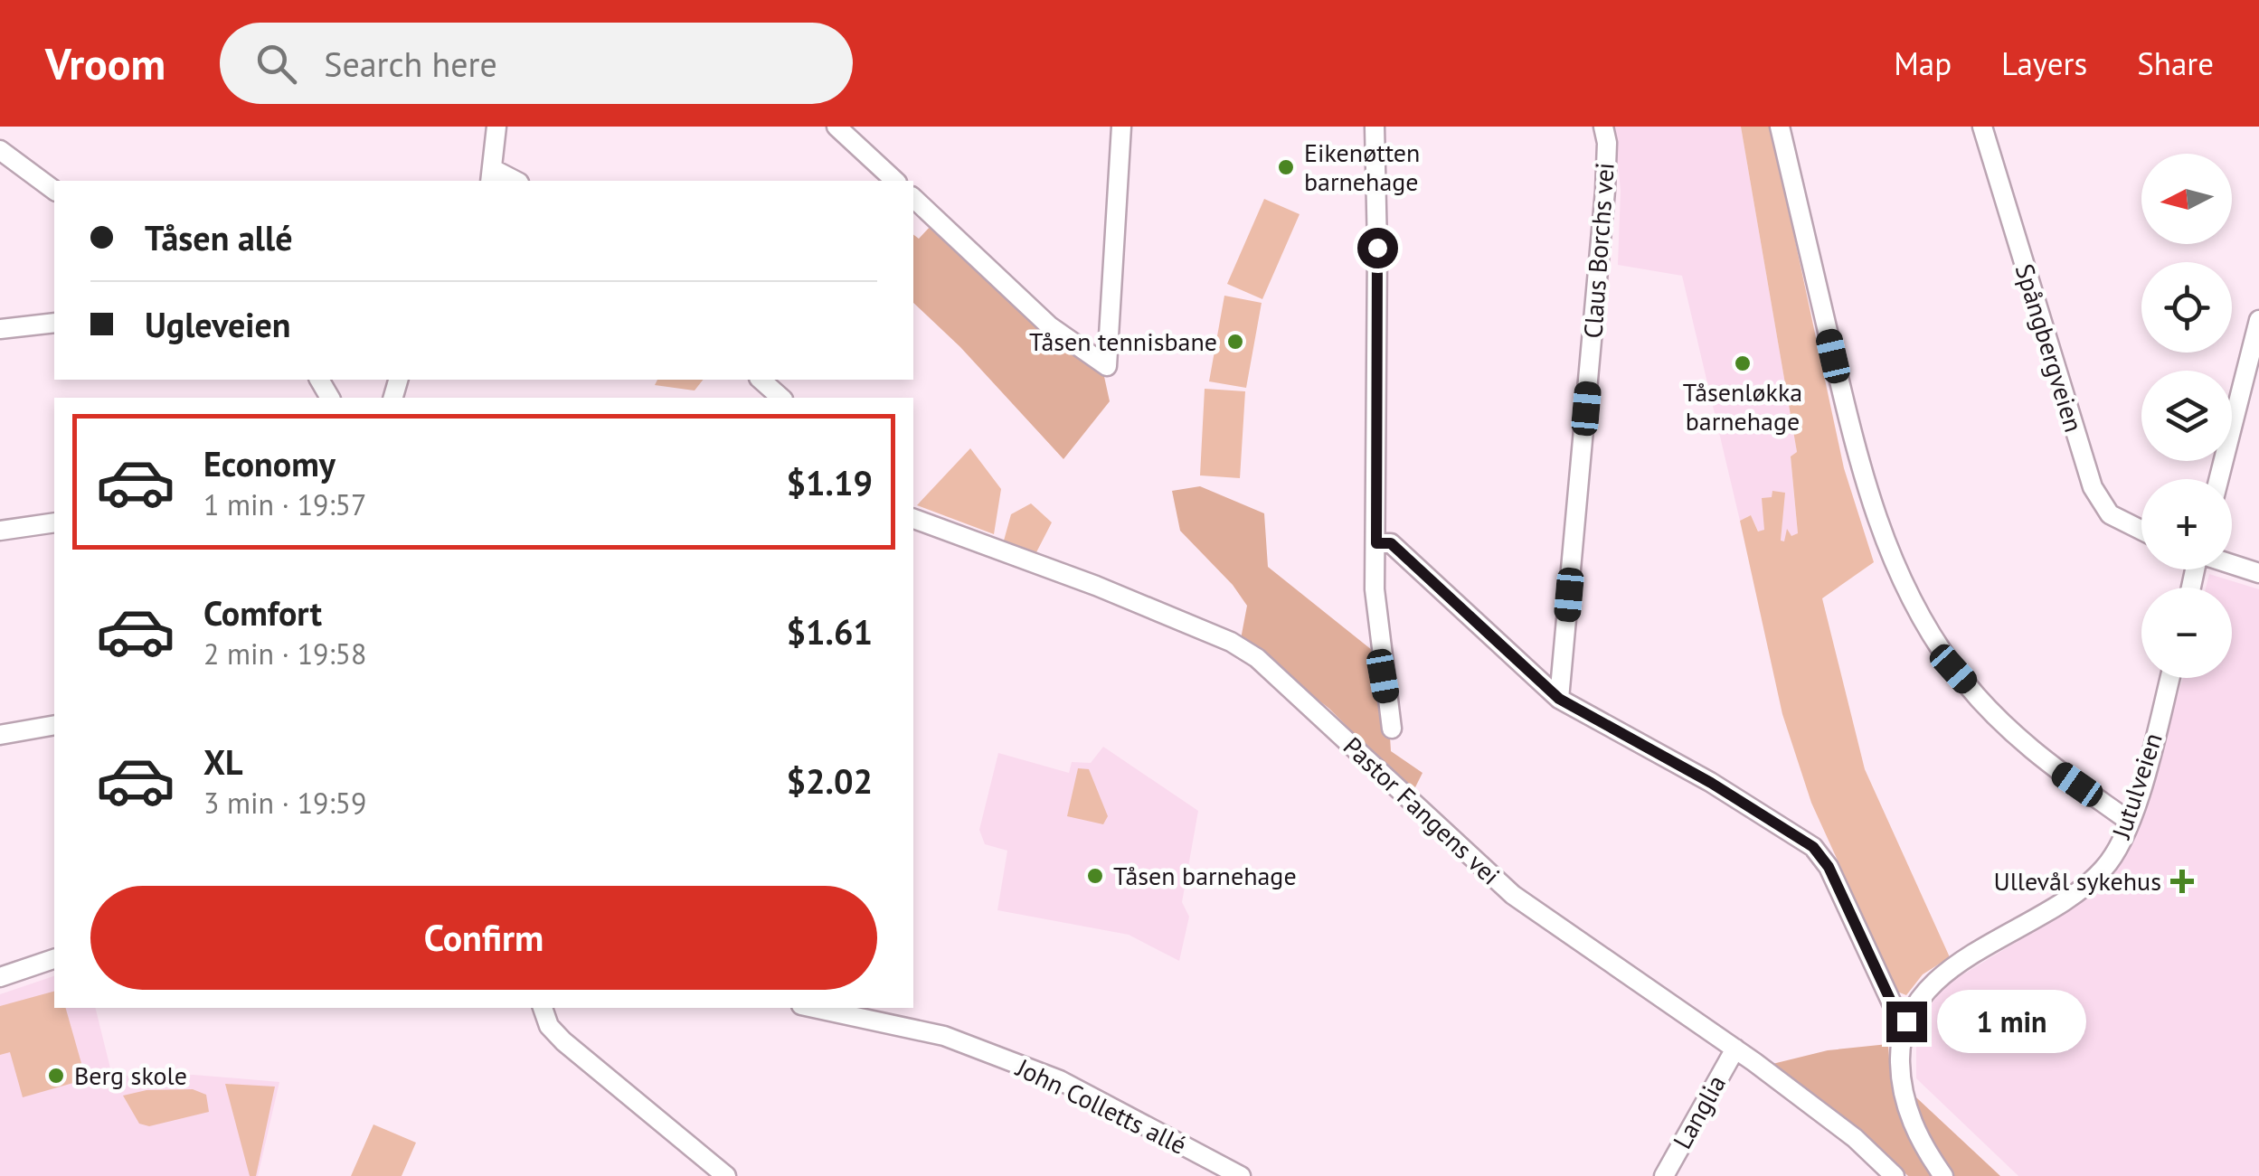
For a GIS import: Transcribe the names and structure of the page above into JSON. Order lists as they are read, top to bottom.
{
  "streets": {
    "street": [
      "Claus Borchs vei",
      "Spångbergveien",
      "Jutulveien",
      "Pastor Fangens vei",
      "John Colletts allé",
      "Langlia"
    ]
  },
  "crossings": [
    ["Pastor Fangens vei", "Langlia"]
  ],
  "places": {
    "other": [
      "Eikenøtten barnehage",
      "Tåsen tennisbane",
      "Tåsenløkka barnehage",
      "Tåsen barnehage",
      "Berg skole"
    ],
    "health": ["Ullevål sykehus"]
  },
  "north": "left",
  "page": {
    "header": "Vroom",
    "search": "Search here",
    "nav": ["Map", "Layers", "Share"],
    "map_buttons": ["+", "−"],
    "banner": ["Tåsen allé", "Ugleveien"],
    "list": [
      {
        "name": "Economy",
        "note": "1 min · 19:57",
        "value": "$1.19"
      },
      {
        "name": "Comfort",
        "note": "2 min · 19:58",
        "value": "$1.61"
      },
      {
        "name": "XL",
        "note": "3 min · 19:59",
        "value": "$2.02"
      }
    ],
    "buttons": "Confirm",
    "bubble": "1 min"
  }
}
